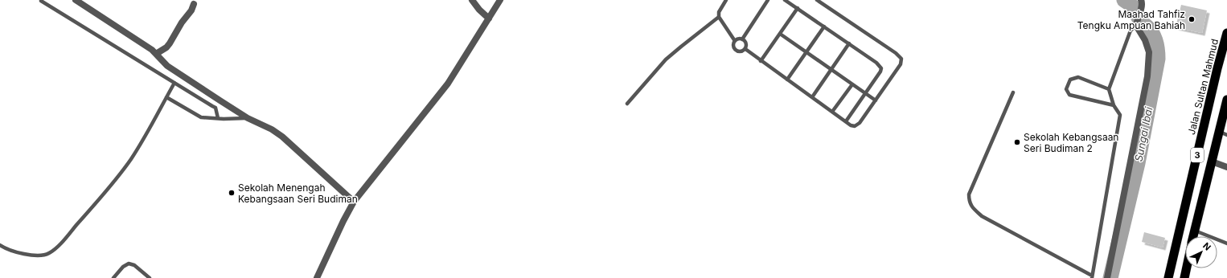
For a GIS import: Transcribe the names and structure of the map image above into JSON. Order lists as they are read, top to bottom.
{
  "streets": {
    "highway": ["Jalan Sultan Mahmud", "3"]
  },
  "water": ["Sungai Ibai"],
  "places": ["Maahad Tahfiz Tengku Ampuan Bahiah", "Sekolah Kebangsaan Seri Budiman 2", "Sekolah Menengah Kebangsaan Seri Budiman"],
  "north": "top right"
}
